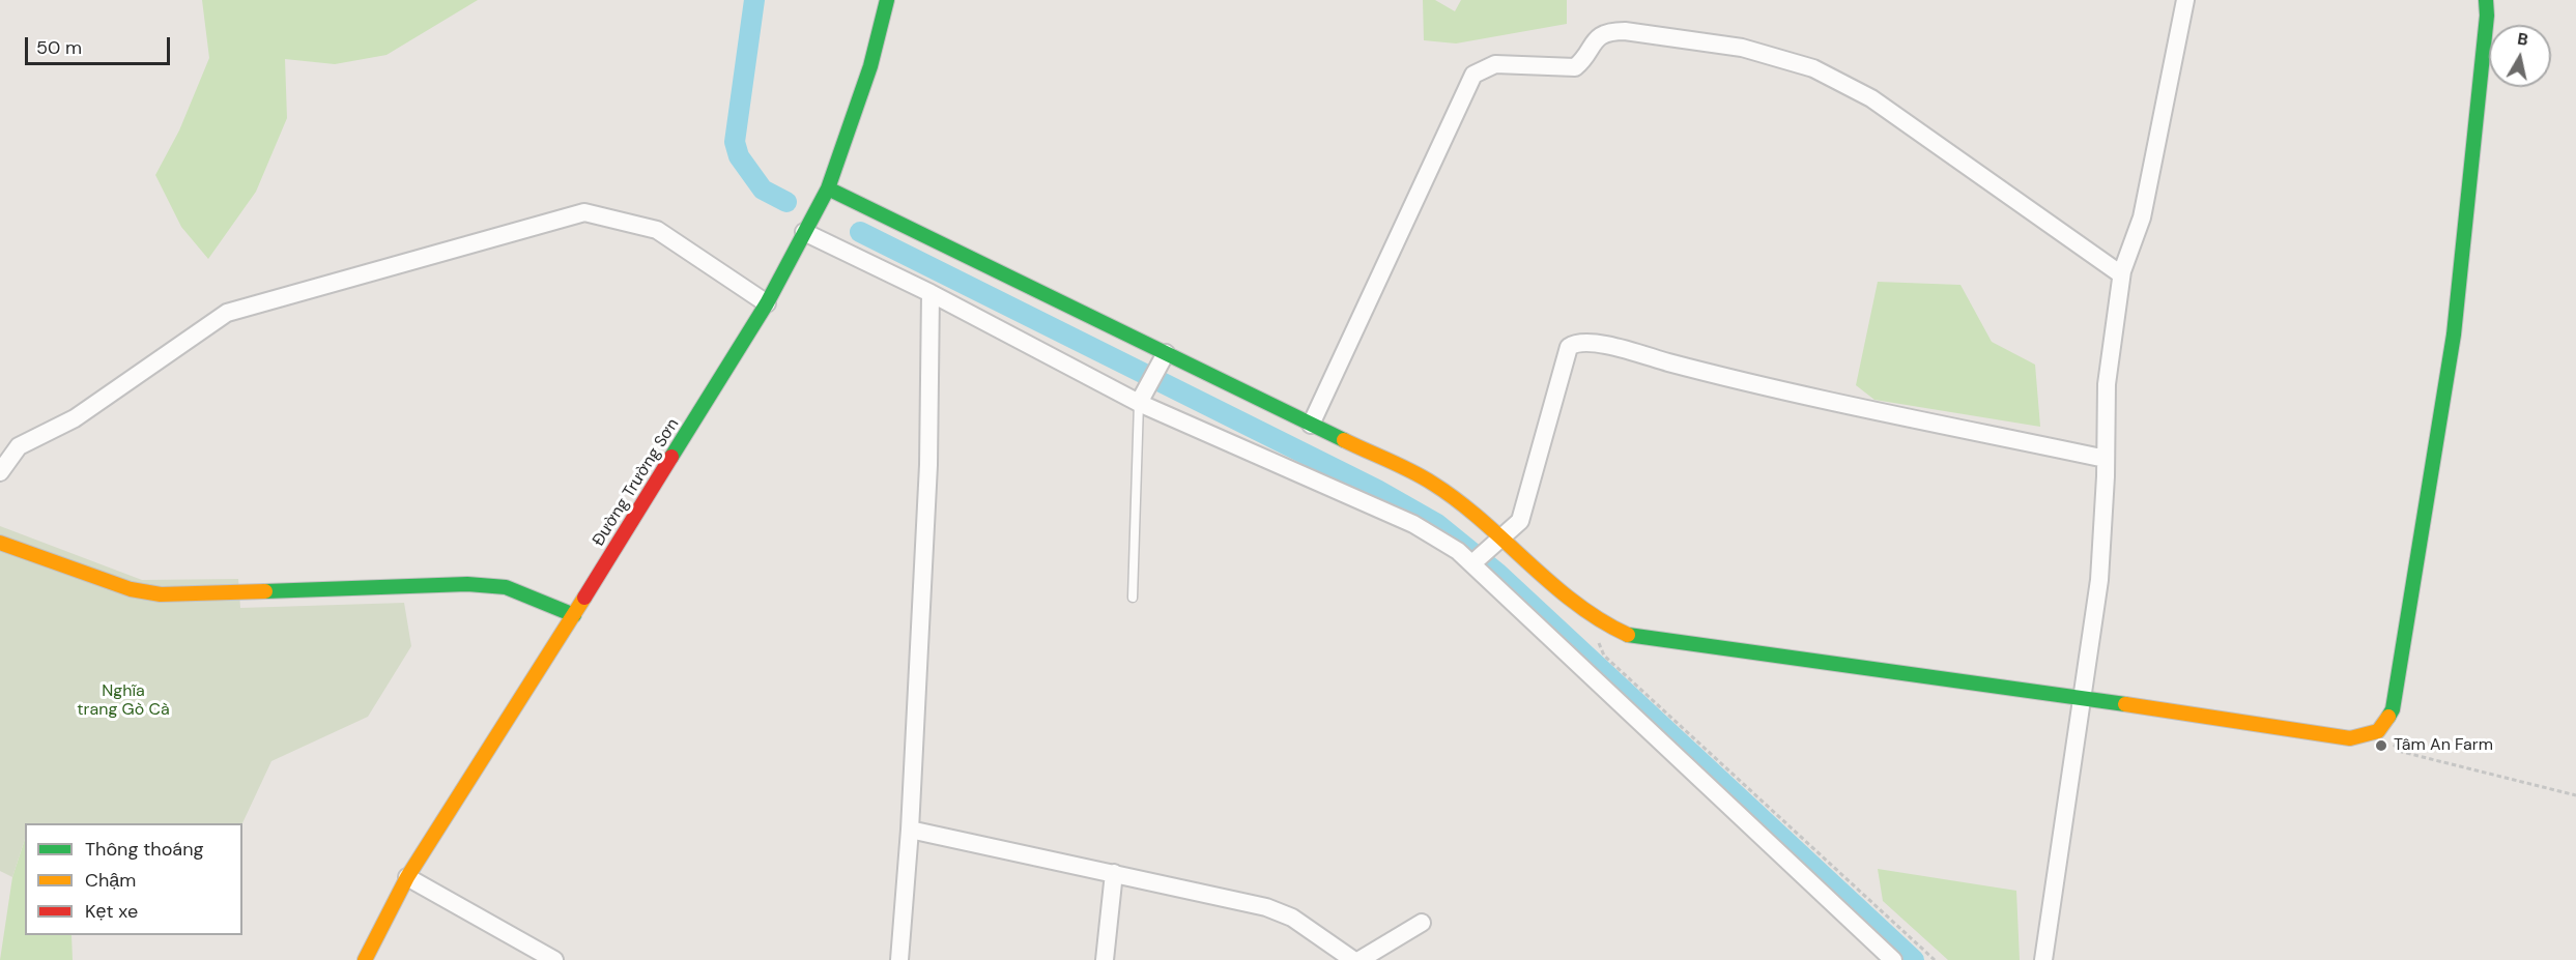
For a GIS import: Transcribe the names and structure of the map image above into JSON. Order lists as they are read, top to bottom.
{
  "streets": {
    "main road": ["Đường Trường Sơn"]
  },
  "parks": ["Nghĩa trang Gò Cà"],
  "places": ["Tâm An Farm"],
  "legend": ["Thông thoáng", "Chậm", "Kẹt xe"],
  "scale_bar": "50 m",
  "north": "top"
}
